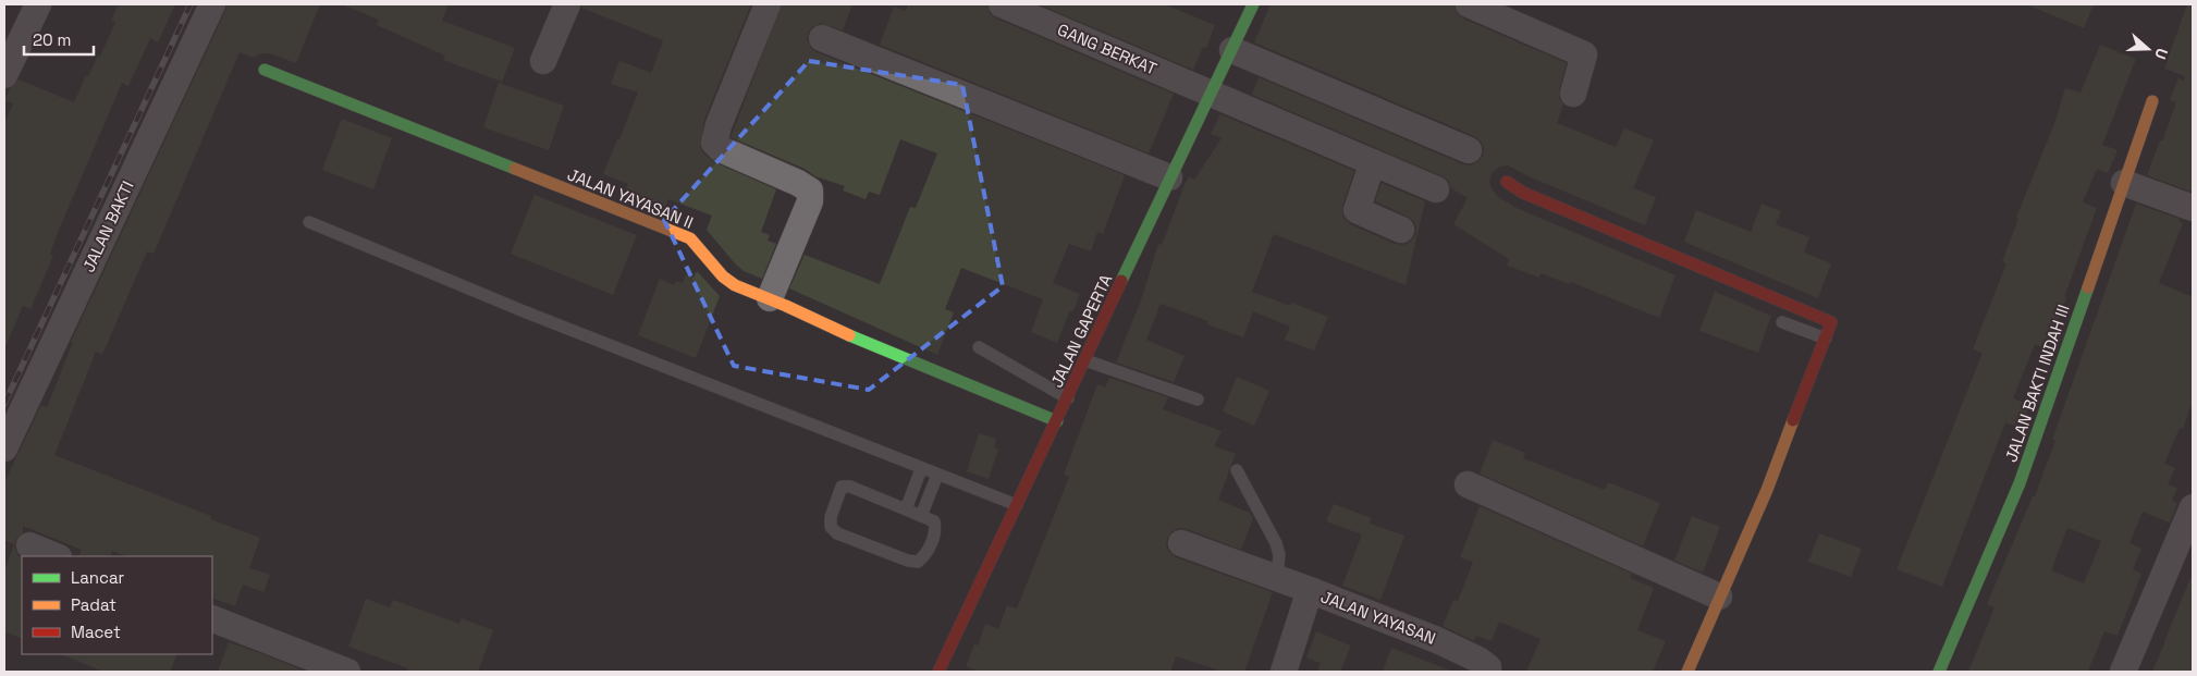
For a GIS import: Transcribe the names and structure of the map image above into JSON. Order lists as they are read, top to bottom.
{
  "streets": {
    "street": [
      "GANG BERKAT",
      "JALAN YAYASAN II",
      "JALAN BAKTI",
      "JALAN GAPERTA",
      "JALAN BAKTI INDAH III",
      "JALAN YAYASAN"
    ]
  },
  "crossings": [
    ["GANG BERKAT", "JALAN GAPERTA"],
    ["JALAN YAYASAN II", "JALAN GAPERTA"]
  ],
  "legend": ["Lancar", "Padat", "Macet"],
  "scale_bar": "20 m",
  "north": "right"
}
